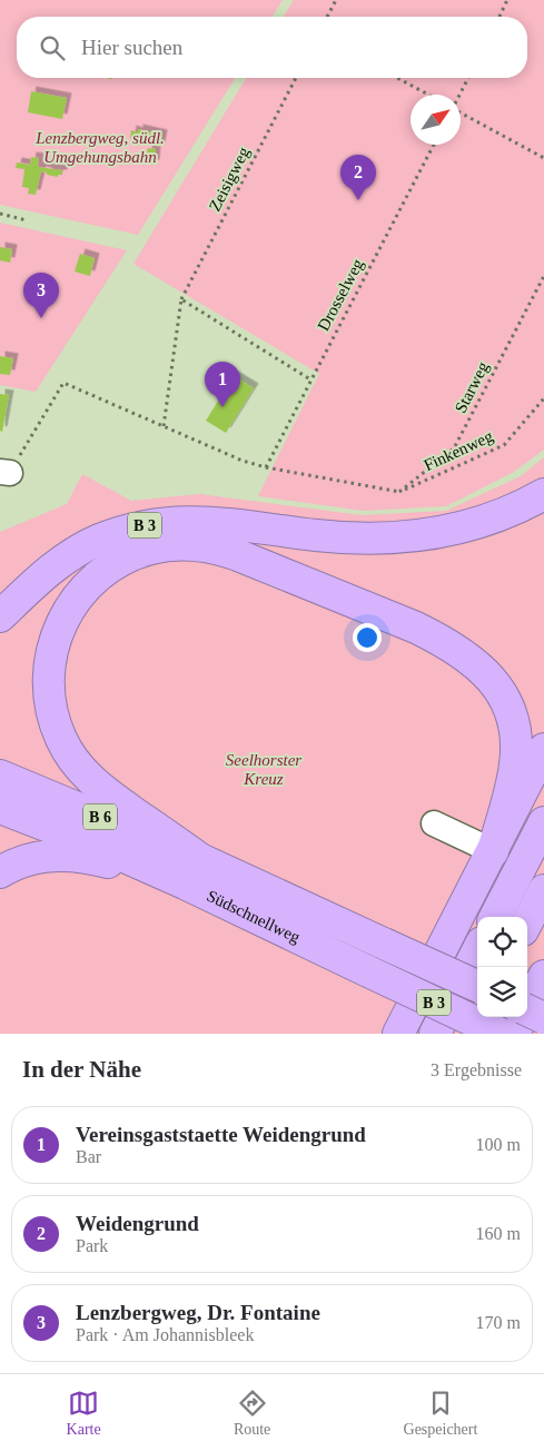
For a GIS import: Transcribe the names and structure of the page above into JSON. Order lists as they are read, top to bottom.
{
  "streets": {
    "highway": ["B 3", "B 6", "Südschnellweg"],
    "path": [
      "Zeisigweg",
      "Drosselweg",
      "Starweg",
      "Finkenweg"
    ]
  },
  "crossings": [
    ["Starweg", "Finkenweg"]
  ],
  "parks": ["Lenzbergweg, südl. Umgehungsbahn", "Seelhorster Kreuz"],
  "north": "top right",
  "page": {
    "search": "Hier suchen",
    "pins": ["2", "3", "1"],
    "heading": ["In der Nähe", "3 Ergebnisse"],
    "list": [
      {
        "mark": "1",
        "name": "Vereinsgaststaette Weidengrund",
        "note": "Bar",
        "value": "100 m"
      },
      {
        "mark": "2",
        "name": "Weidengrund",
        "note": "Park",
        "value": "160 m"
      },
      {
        "mark": "3",
        "name": "Lenzbergweg, Dr. Fontaine",
        "note": "Park · Am Johannisbleek",
        "value": "170 m"
      }
    ],
    "nav": ["Karte", "Route", "Gespeichert"]
  }
}
